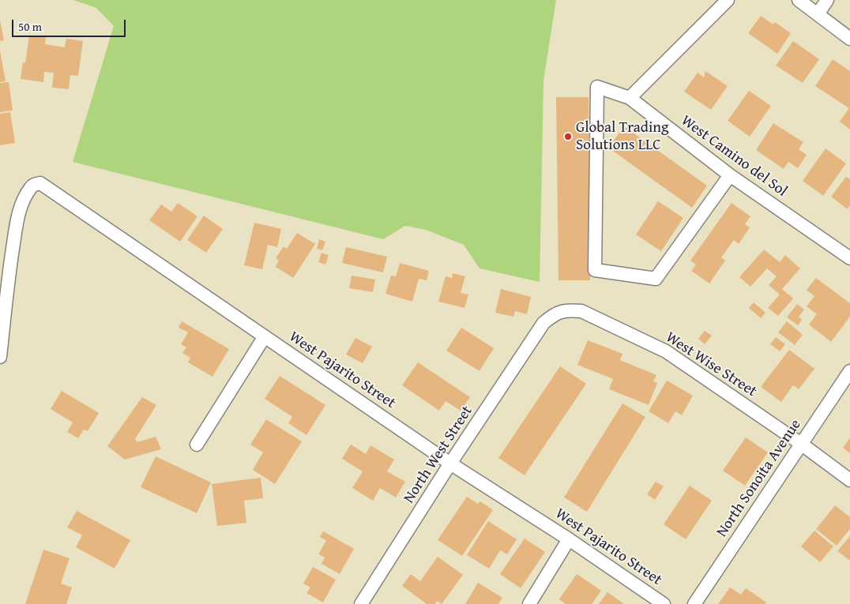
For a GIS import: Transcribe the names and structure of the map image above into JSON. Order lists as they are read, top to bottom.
{
  "streets": {
    "street": [
      "West Camino del Sol",
      "West Wise Street",
      "West Pajarito Street",
      "North West Street",
      "North Sonoita Avenue"
    ]
  },
  "crossings": [
    ["West Wise Street", "North West Street"],
    ["West Wise Street", "North Sonoita Avenue"],
    ["West Pajarito Street", "North West Street"]
  ],
  "places": ["Global Trading Solutions LLC"],
  "scale_bar": "50 m"
}
